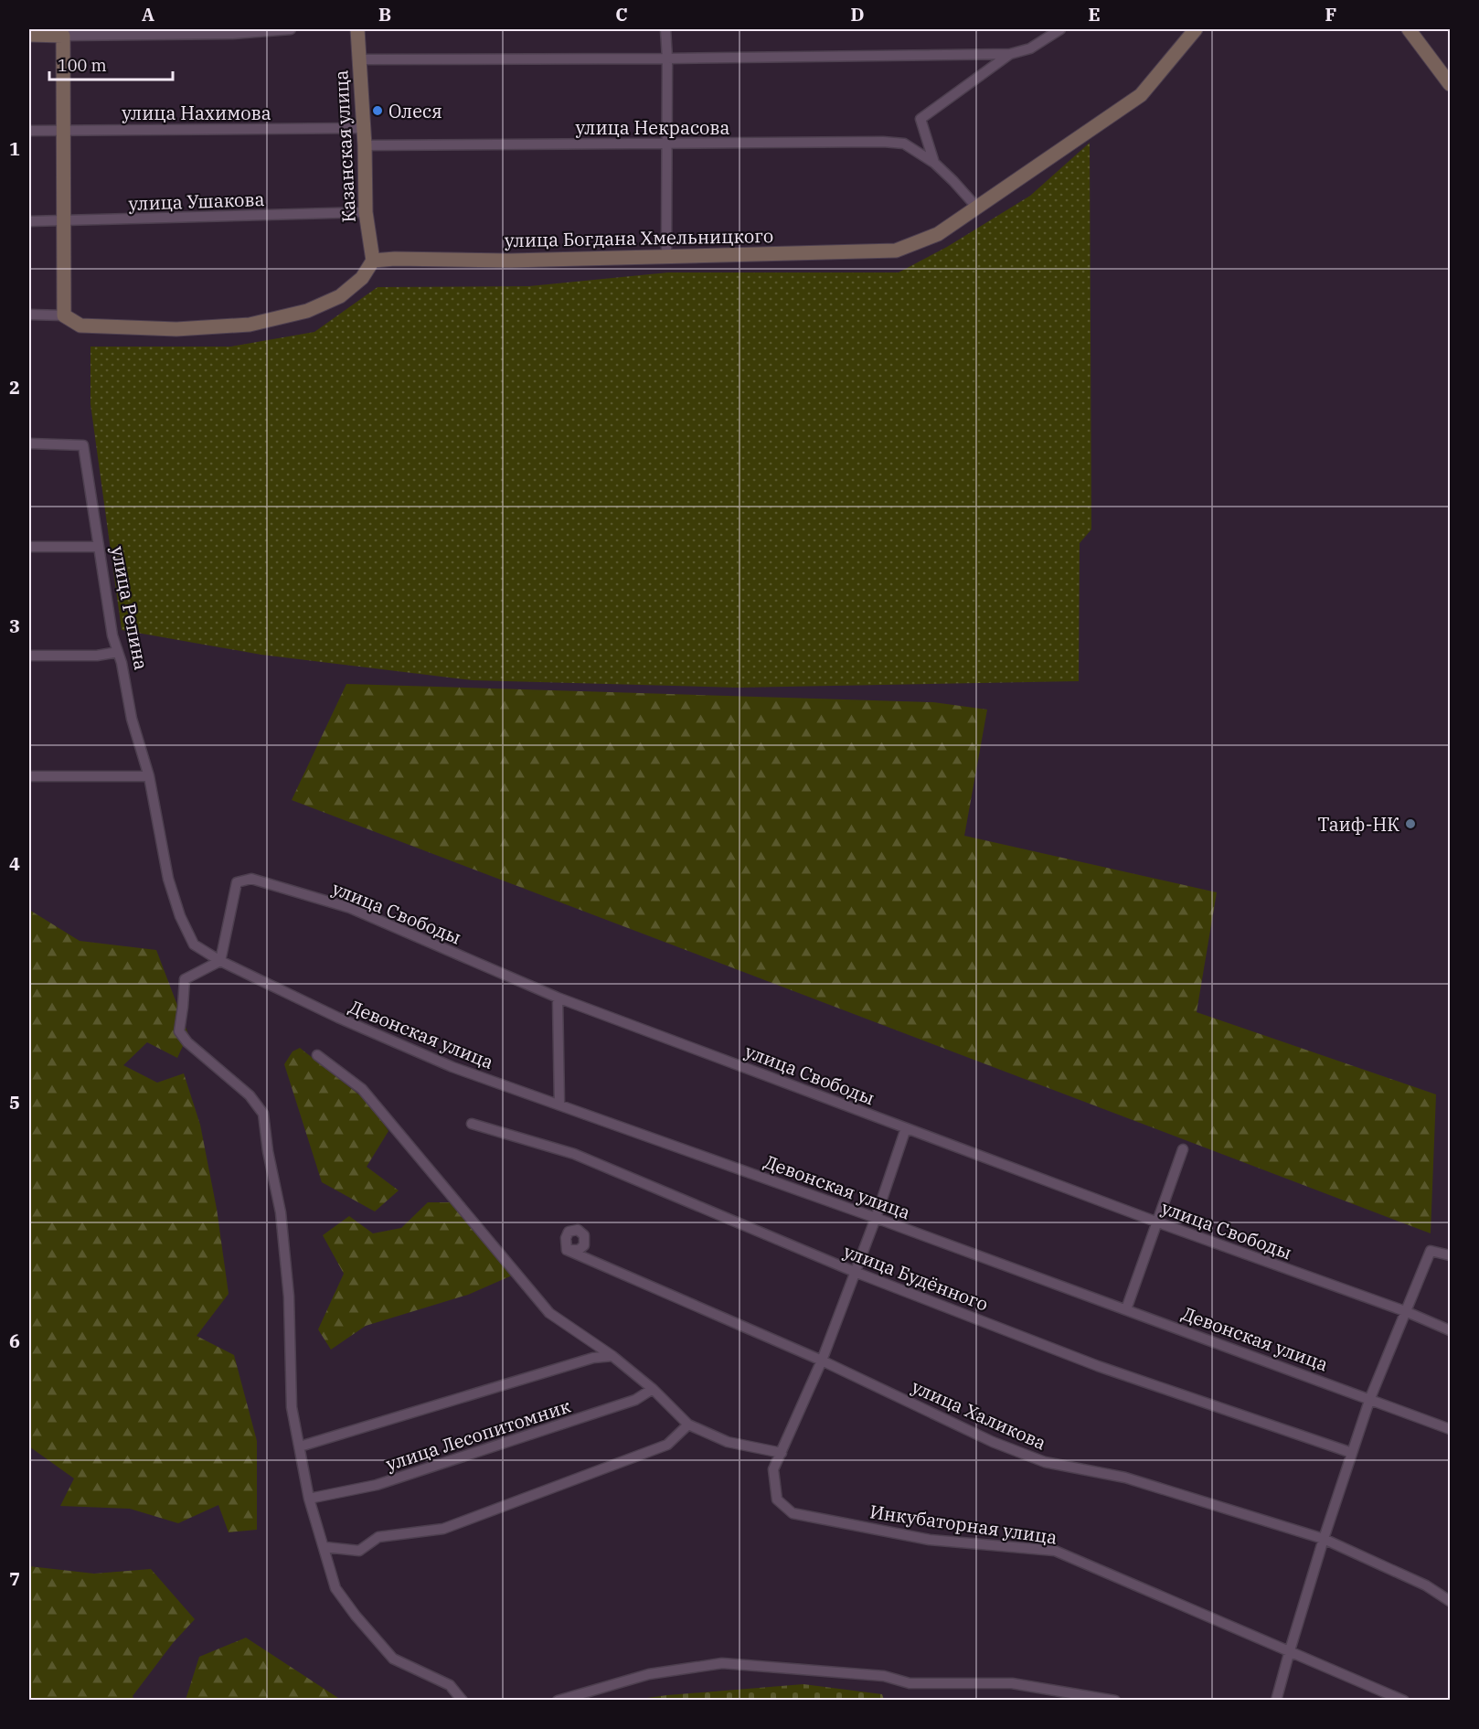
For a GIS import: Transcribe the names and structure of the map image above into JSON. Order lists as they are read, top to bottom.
{
  "streets": {
    "street": [
      "улица Нахимова",
      "улица Некрасова",
      "Казанская улица",
      "улица Ушакова",
      "улица Богдана Хмельницкого",
      "улица Репина",
      "улица Свободы",
      "Девонская улица",
      "улица Будённого",
      "улица Халикова",
      "улица Лесопитомник",
      "Инкубаторная улица"
    ]
  },
  "crossings": [
    ["улица Нахимова", "Казанская улица"],
    ["улица Некрасова", "Казанская улица"],
    ["улица Некрасова", "улица Богдана Хмельницкого"],
    ["Казанская улица", "улица Ушакова"],
    ["Казанская улица", "улица Богдана Хмельницкого"],
    ["улица Репина", "улица Свободы"],
    ["улица Репина", "Девонская улица"],
    ["улица Свободы", "Девонская улица"],
    ["улица Свободы", "Инкубаторная улица"],
    ["Девонская улица", "Инкубаторная улица"],
    ["улица Будённого", "Инкубаторная улица"],
    ["улица Халикова", "Инкубаторная улица"]
  ],
  "places": ["Олеся", "Таиф-НК"],
  "scale_bar": "100 m",
  "grid": {
    "columns": [
      "A",
      "B",
      "C",
      "D",
      "E",
      "F"
    ],
    "rows": [
      "1",
      "2",
      "3",
      "4",
      "5",
      "6",
      "7"
    ]
  }
}
